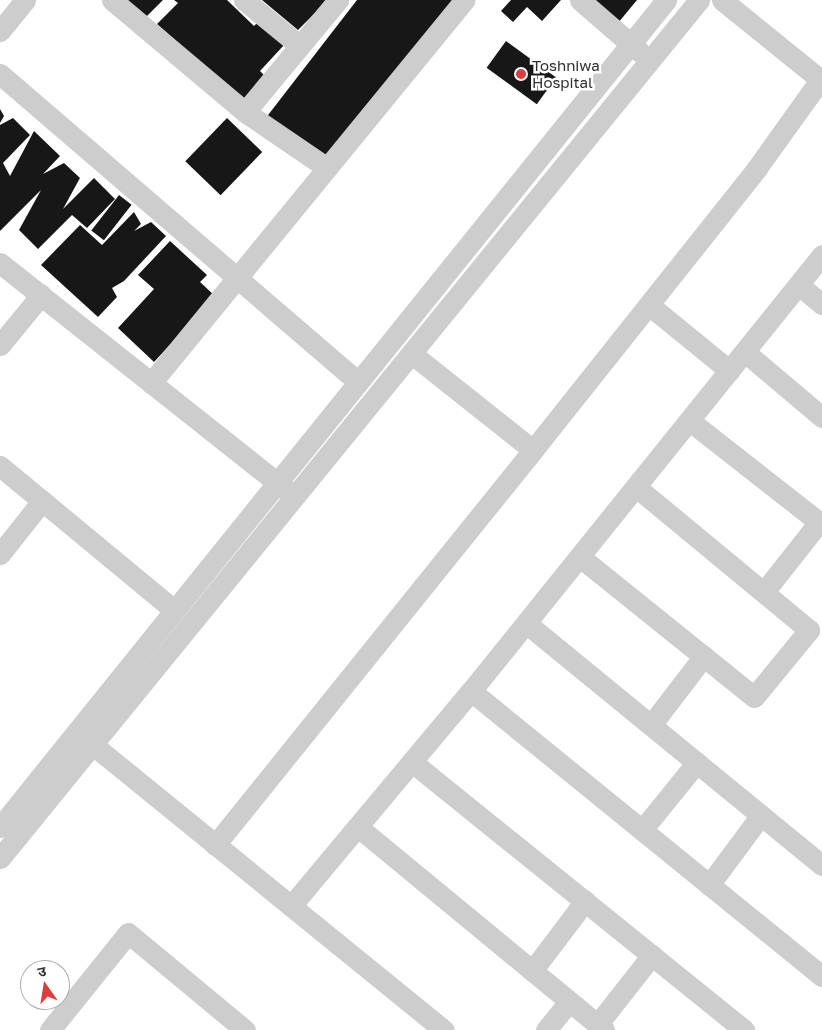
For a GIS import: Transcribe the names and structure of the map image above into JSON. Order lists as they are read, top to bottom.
{
  "places": ["Toshniwa Hospital"],
  "north": "top"
}
